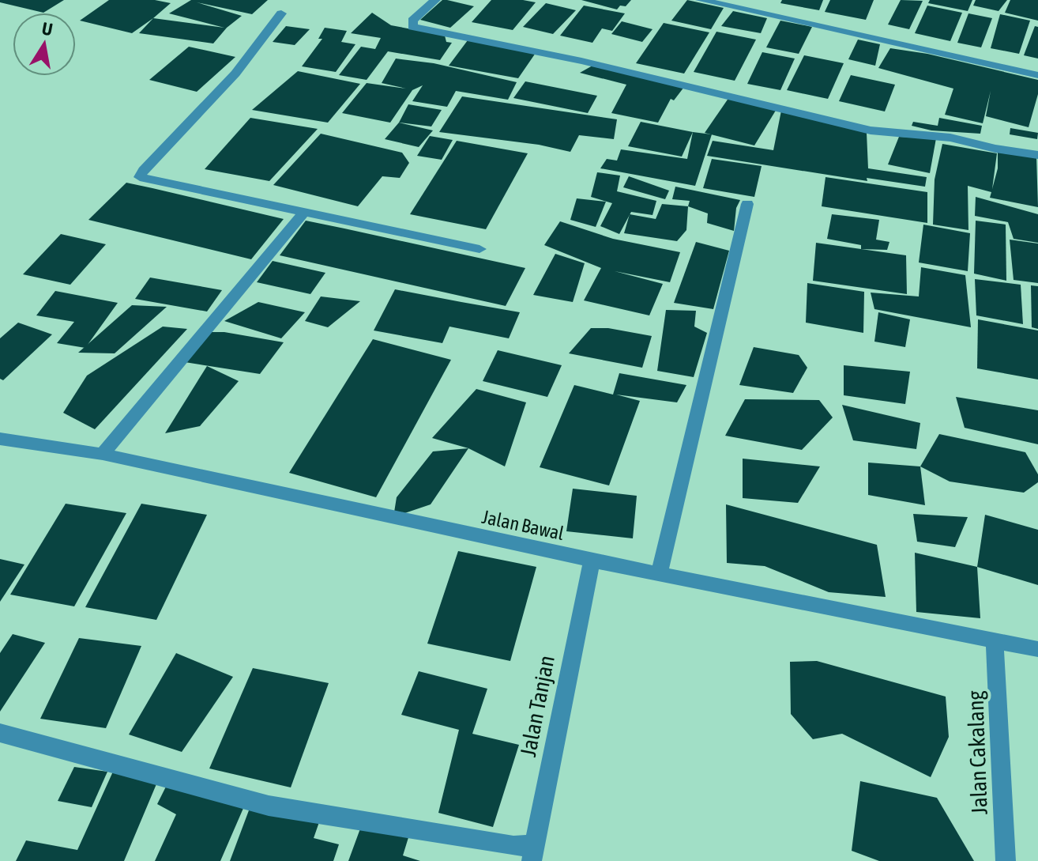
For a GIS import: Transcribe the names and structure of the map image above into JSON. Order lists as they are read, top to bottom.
{
  "streets": {
    "street": ["Jalan Bawal", "Jalan Tanjan", "Jalan Cakalang"]
  },
  "crossings": [
    ["Jalan Bawal", "Jalan Tanjan"],
    ["Jalan Bawal", "Jalan Cakalang"]
  ],
  "north": "top"
}
